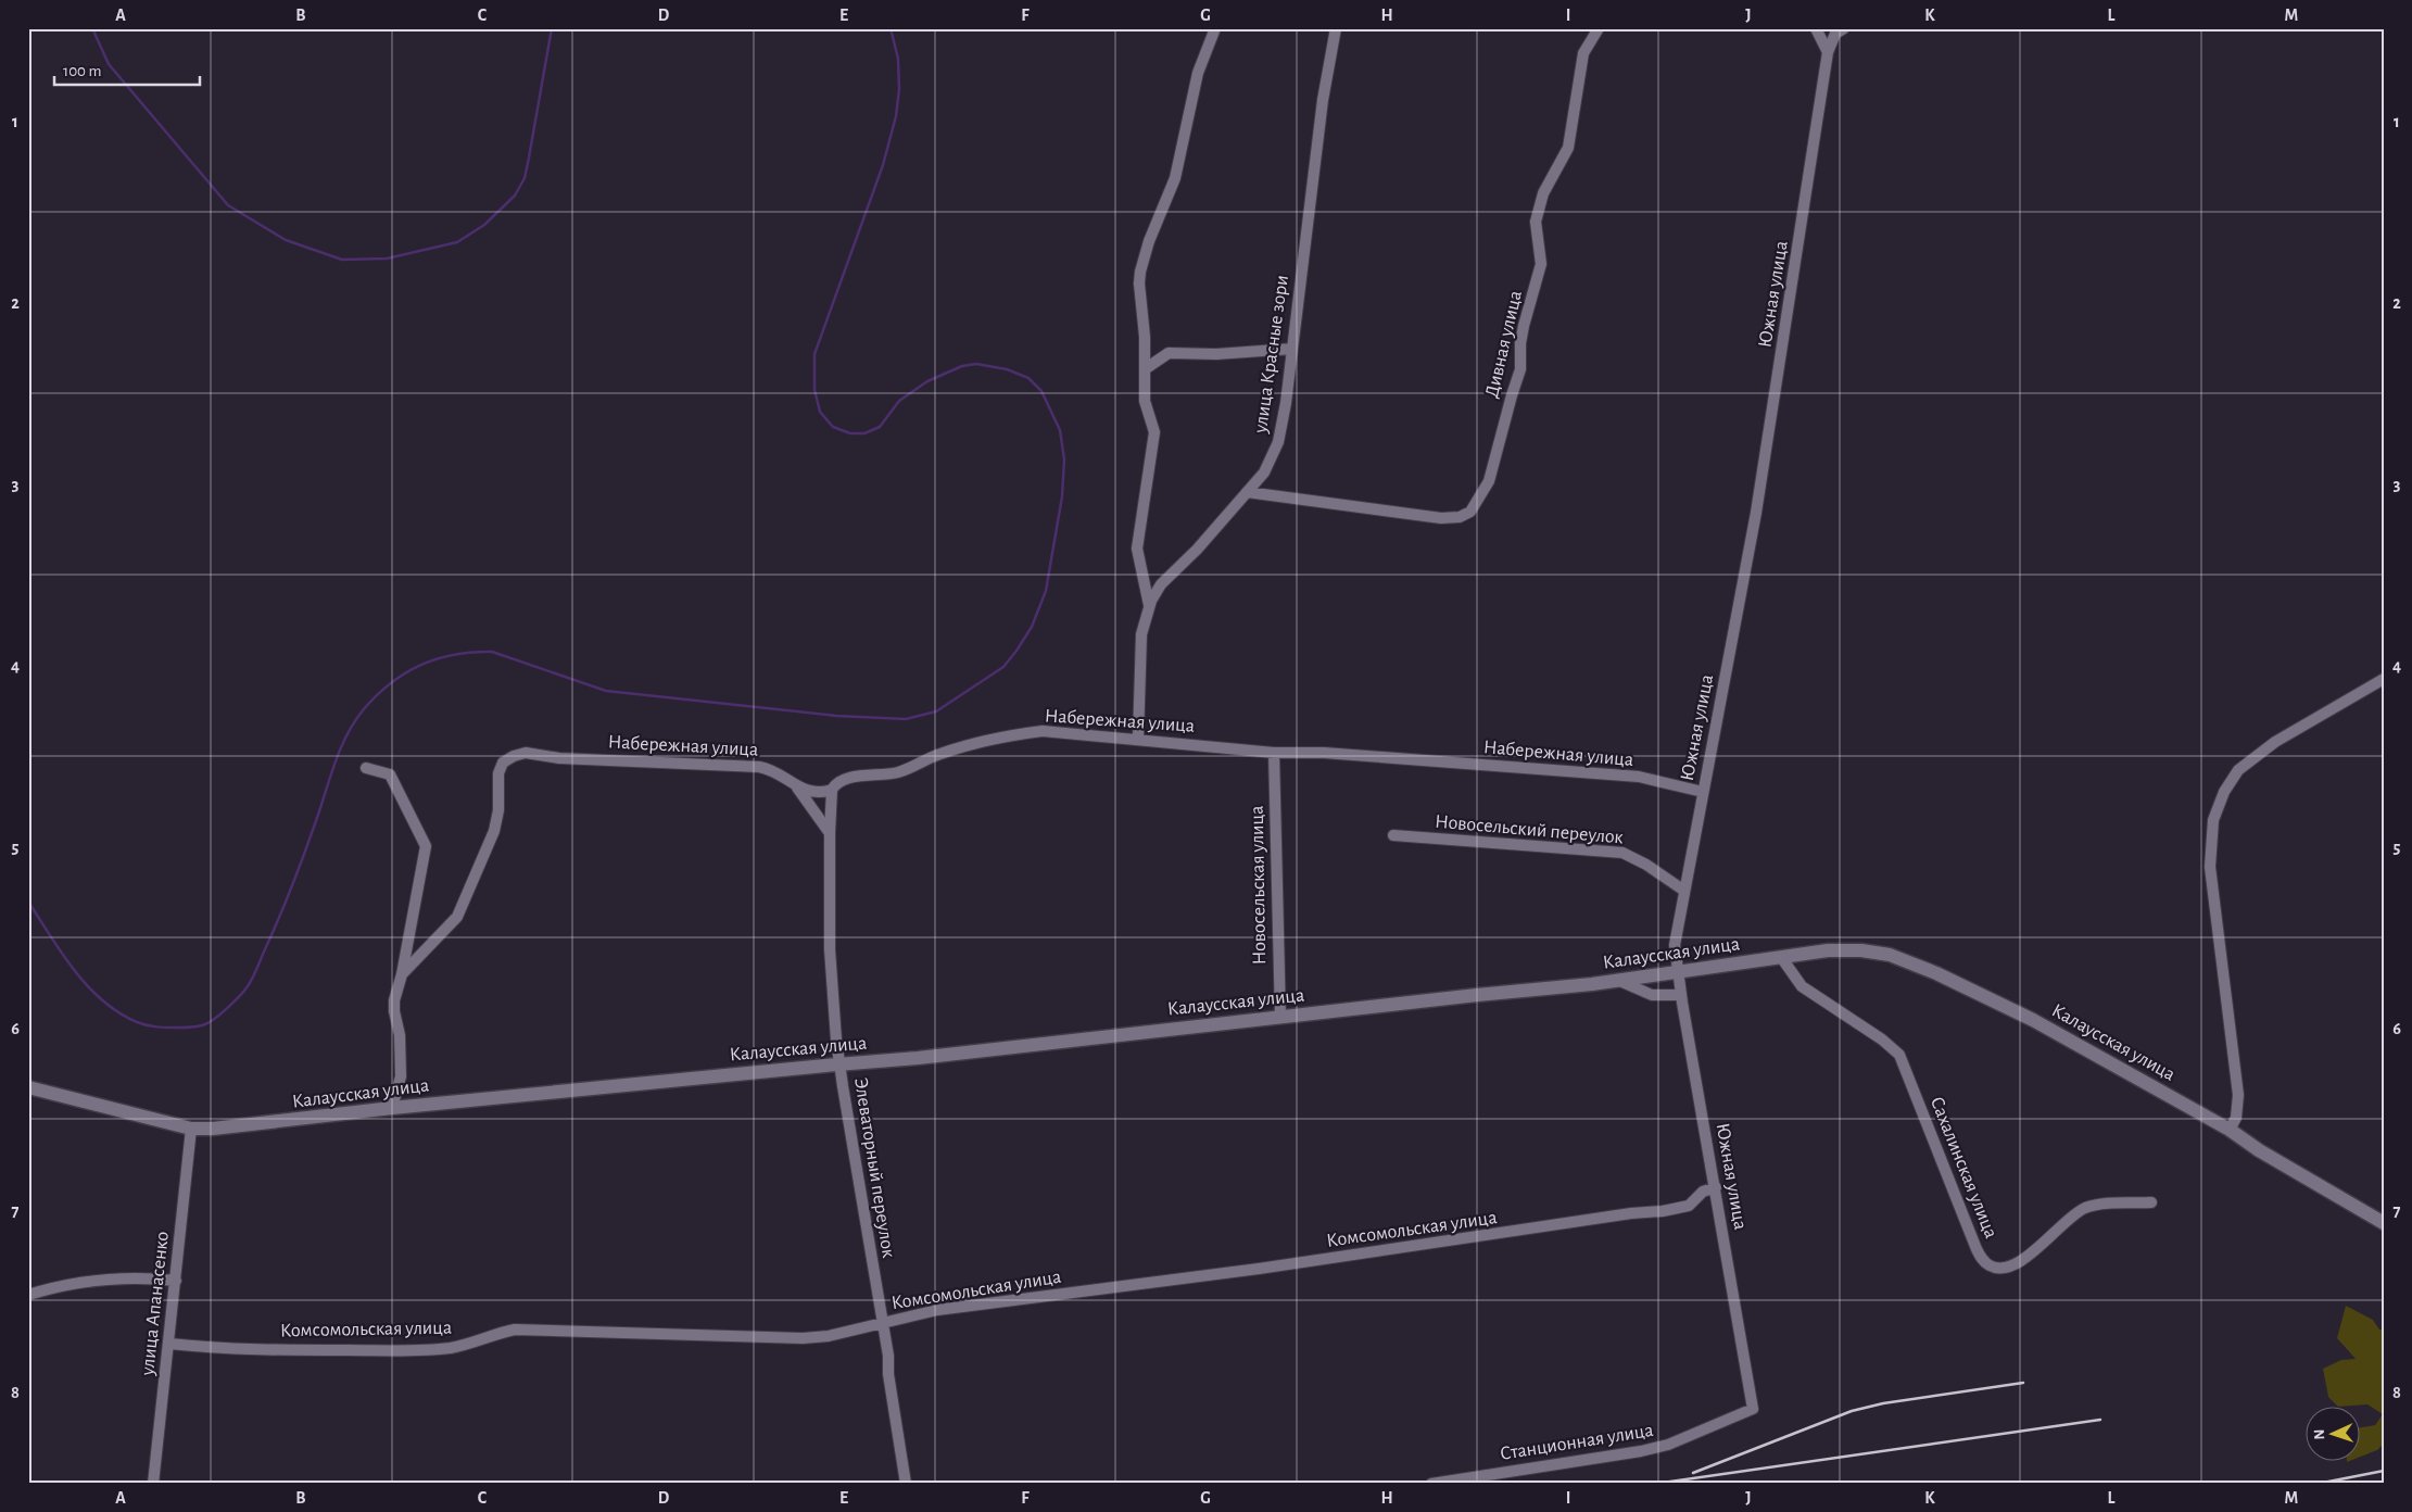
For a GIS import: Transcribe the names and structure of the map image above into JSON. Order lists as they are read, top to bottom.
{
  "streets": {
    "street": [
      "Южная улица",
      "Дивная улица",
      "улица Красные зори",
      "Набережная улица",
      "Новосельский переулок",
      "Новосельская улица",
      "Калаусская улица",
      "Элеваторный переулок",
      "Сахалинская улица",
      "Комсомольская улица",
      "улица Апанасенко",
      "Станционная улица"
    ]
  },
  "crossings": [
    ["Южная улица", "Набережная улица"],
    ["Южная улица", "Новосельский переулок"],
    ["Южная улица", "Калаусская улица"],
    ["Южная улица", "Комсомольская улица"],
    ["Южная улица", "Станционная улица"],
    ["Дивная улица", "улица Красные зори"],
    ["улица Красные зори", "Набережная улица"],
    ["Набережная улица", "Новосельская улица"],
    ["Набережная улица", "Элеваторный переулок"],
    ["Новосельская улица", "Калаусская улица"],
    ["Калаусская улица", "Элеваторный переулок"],
    ["Калаусская улица", "Сахалинская улица"],
    ["Калаусская улица", "улица Апанасенко"],
    ["Элеваторный переулок", "Комсомольская улица"],
    ["Комсомольская улица", "улица Апанасенко"]
  ],
  "scale_bar": "100 m",
  "north": "left",
  "grid": {
    "columns": [
      "A",
      "B",
      "C",
      "D",
      "E",
      "F",
      "G",
      "H",
      "I",
      "J",
      "K",
      "L",
      "M"
    ],
    "rows": [
      "1",
      "2",
      "3",
      "4",
      "5",
      "6",
      "7",
      "8"
    ]
  }
}
